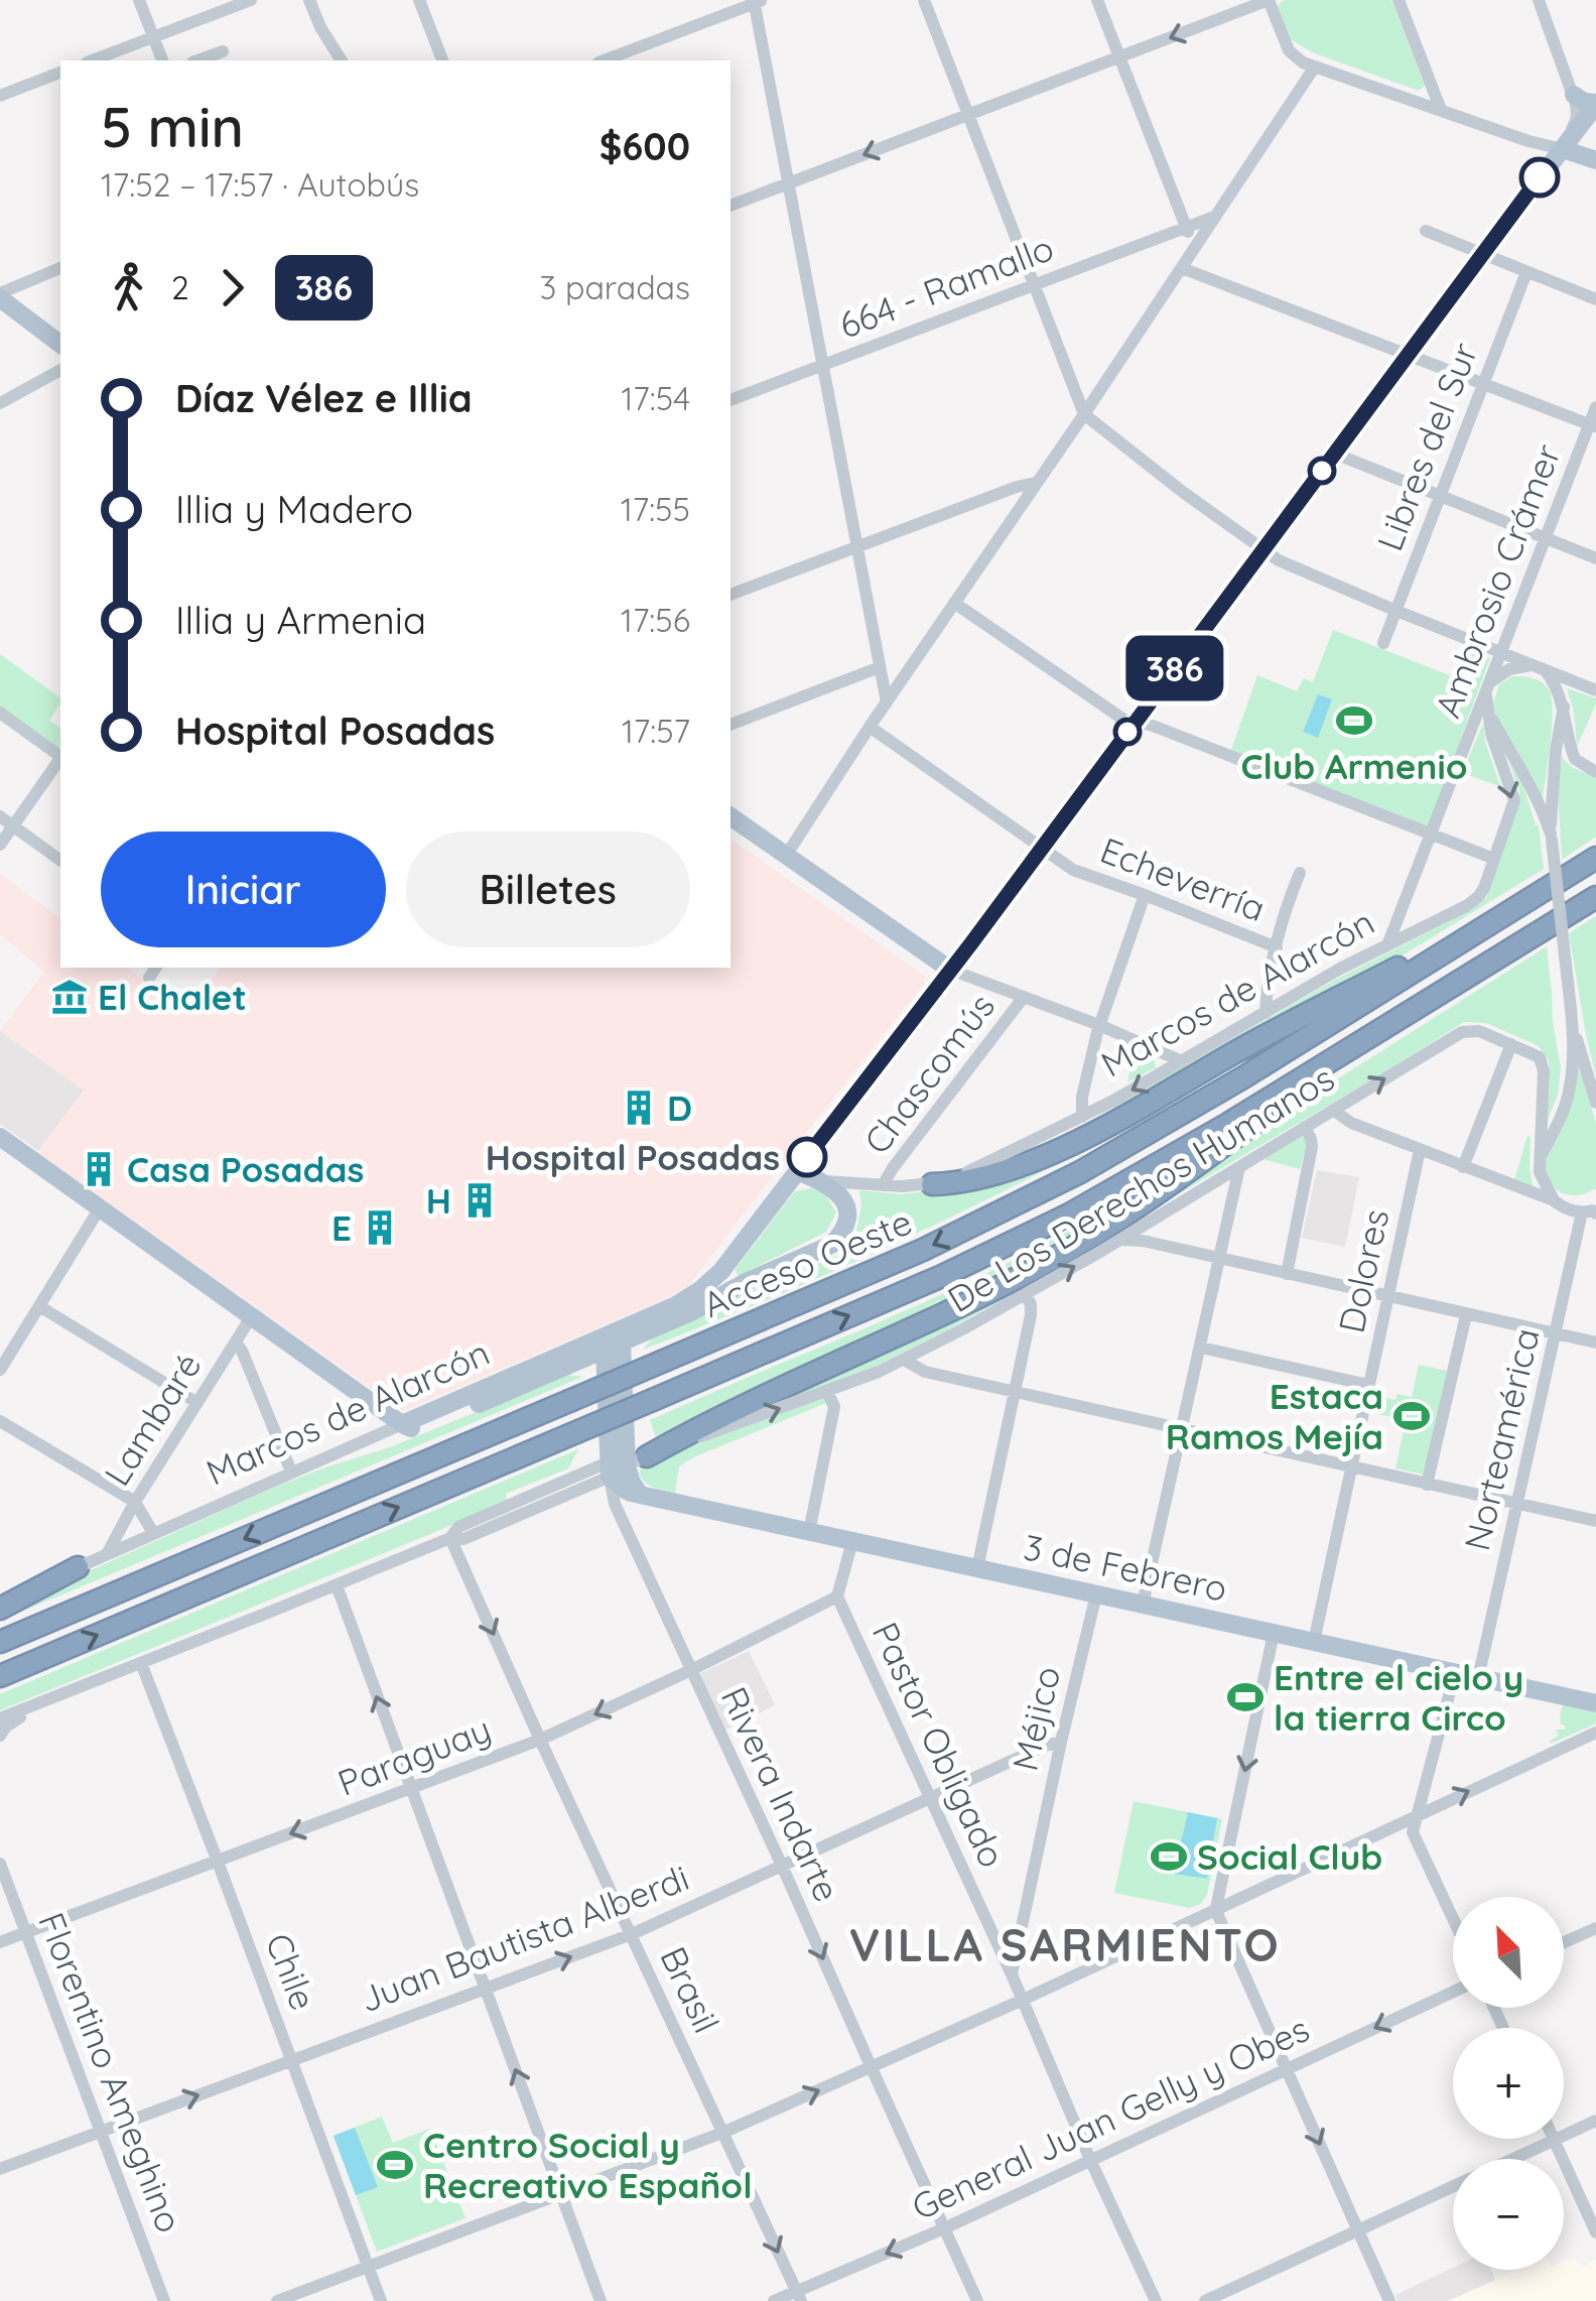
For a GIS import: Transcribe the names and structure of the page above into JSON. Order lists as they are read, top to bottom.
{
  "streets": {
    "highway": ["Acceso Oeste"],
    "main road": ["Marcos de Alarcón", "3 de Febrero"],
    "street": [
      "664 - Ramallo",
      "Libres del Sur",
      "Ambrosio Crámer",
      "Echeverría",
      "Chascomús",
      "De Los Derechos Humanos",
      "Dolores",
      "Lambaré",
      "Norteamérica",
      "Méjico",
      "Pastor Obligado",
      "Paraguay",
      "Rivera Indarte",
      "Juan Bautista Alberdi",
      "Chile",
      "Brasil",
      "Florentino Ameghino",
      "General Juan Gelly y Obes"
    ]
  },
  "crossings": [
    ["Ambrosio Crámer", "Marcos de Alarcón"],
    ["Echeverría", "Marcos de Alarcón"],
    ["Marcos de Alarcón", "Chascomús"],
    ["Marcos de Alarcón", "Lambaré"],
    ["Marcos de Alarcón", "3 de Febrero"],
    ["De Los Derechos Humanos", "3 de Febrero"],
    ["De Los Derechos Humanos", "Rivera Indarte"],
    ["De Los Derechos Humanos", "Chile"],
    ["De Los Derechos Humanos", "Brasil"],
    ["Dolores", "3 de Febrero"],
    ["Norteamérica", "3 de Febrero"],
    ["3 de Febrero", "Méjico"],
    ["3 de Febrero", "Pastor Obligado"],
    ["3 de Febrero", "Rivera Indarte"],
    ["Méjico", "Pastor Obligado"],
    ["Méjico", "Juan Bautista Alberdi"],
    ["Pastor Obligado", "Paraguay"],
    ["Pastor Obligado", "Juan Bautista Alberdi"],
    ["Pastor Obligado", "General Juan Gelly y Obes"],
    ["Paraguay", "Rivera Indarte"],
    ["Paraguay", "Chile"],
    ["Paraguay", "Brasil"],
    ["Paraguay", "Florentino Ameghino"],
    ["Rivera Indarte", "Juan Bautista Alberdi"],
    ["Rivera Indarte", "General Juan Gelly y Obes"],
    ["Juan Bautista Alberdi", "Chile"],
    ["Juan Bautista Alberdi", "Brasil"],
    ["Juan Bautista Alberdi", "Florentino Ameghino"],
    ["Brasil", "General Juan Gelly y Obes"]
  ],
  "one_way": ["Paraguay", "Brasil", "General Juan Gelly y Obes"],
  "districts": ["VILLA SARMIENTO"],
  "places": {
    "sports": [
      "Club Armenio",
      "Estaca Ramos Mejía",
      "Entre el cielo y la tierra Circo",
      "Social Club",
      "Centro Social y Recreativo Español"
    ],
    "museum": ["El Chalet"],
    "building": [
      "D",
      "Casa Posadas",
      "H",
      "E"
    ],
    "other": ["Hospital Posadas"]
  },
  "lines": ["bus line 386"],
  "north": "top left",
  "page": {
    "on_map": "386",
    "heading": ["5 min", "17:52 – 17:57 · Autobús", "$600"],
    "legs": ["2", "386", "3 paradas"],
    "list": [
      {
        "name": "Díaz Vélez e Illia",
        "value": "17:54"
      },
      {
        "name": "Illia y Madero",
        "value": "17:55"
      },
      {
        "name": "Illia y Armenia",
        "value": "17:56"
      },
      {
        "name": "Hospital Posadas",
        "value": "17:57"
      }
    ],
    "buttons": ["Iniciar", "Billetes"],
    "map_buttons": ["+", "−"]
  }
}
